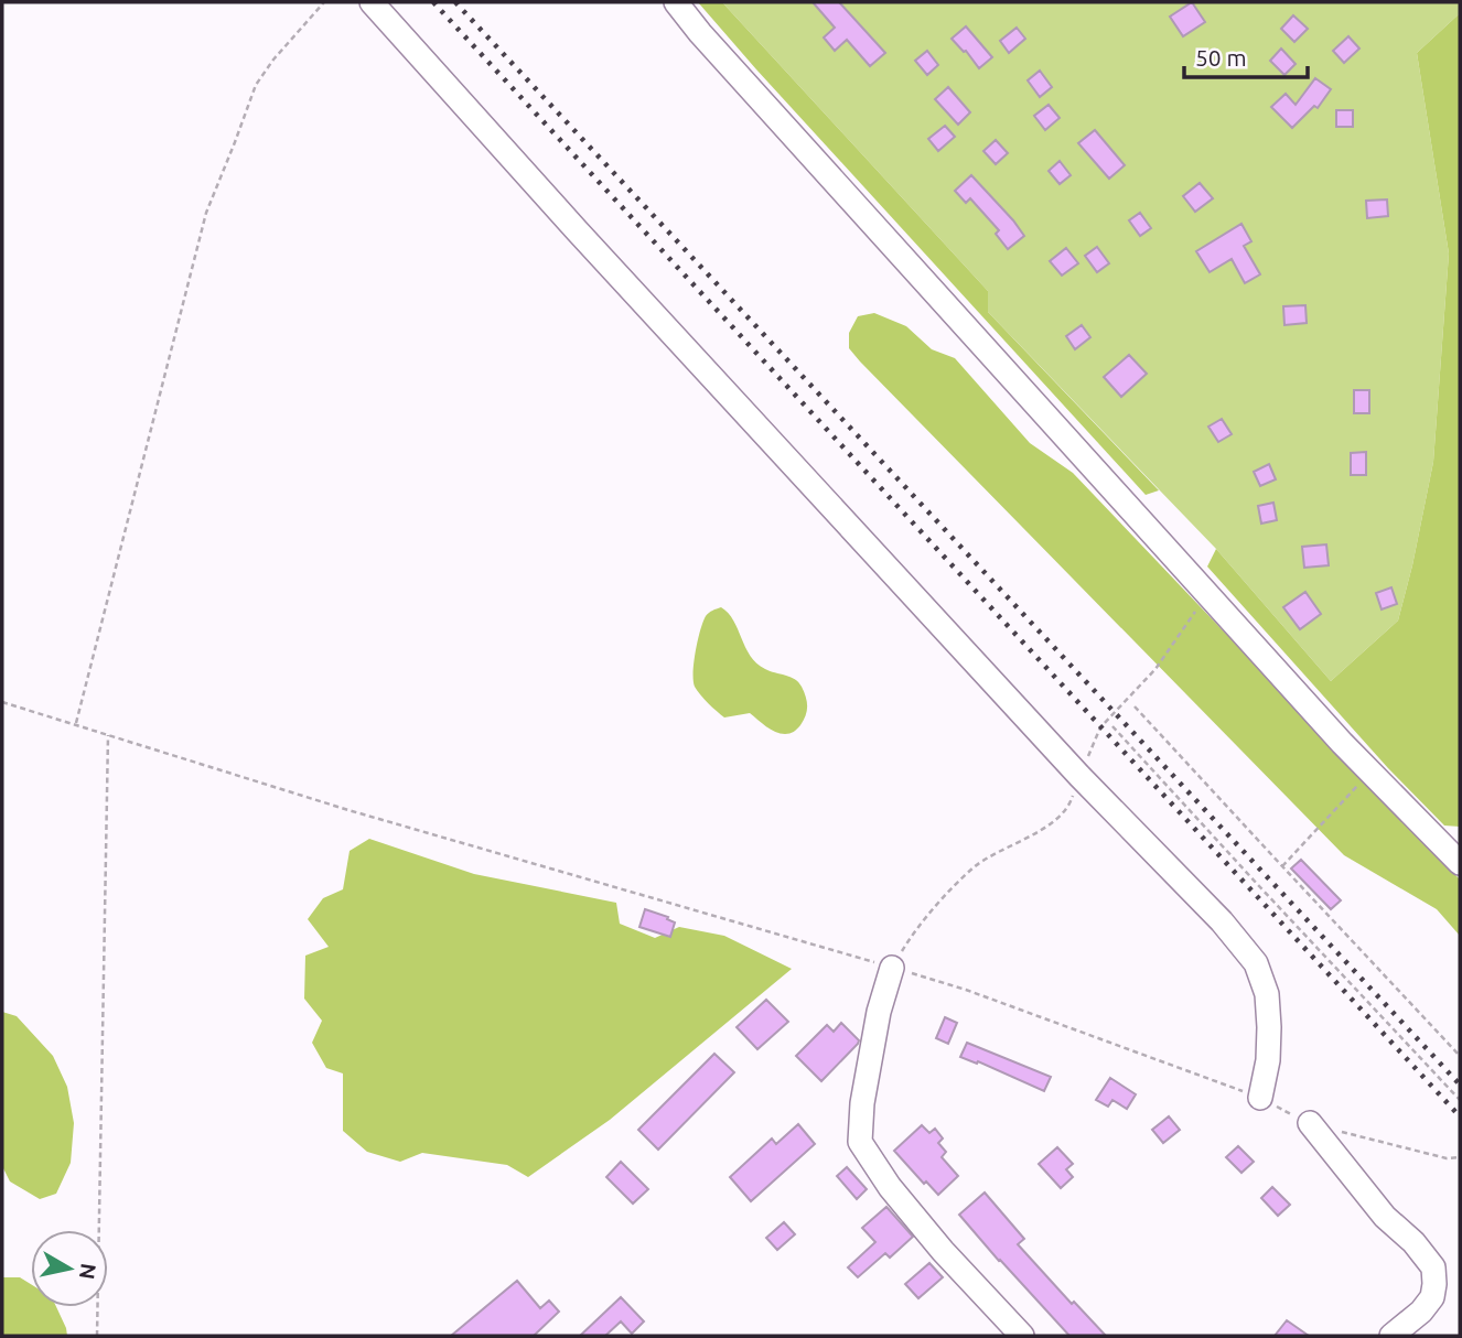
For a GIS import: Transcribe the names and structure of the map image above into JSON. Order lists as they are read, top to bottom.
{
  "scale_bar": "50 m",
  "north": "right"
}
